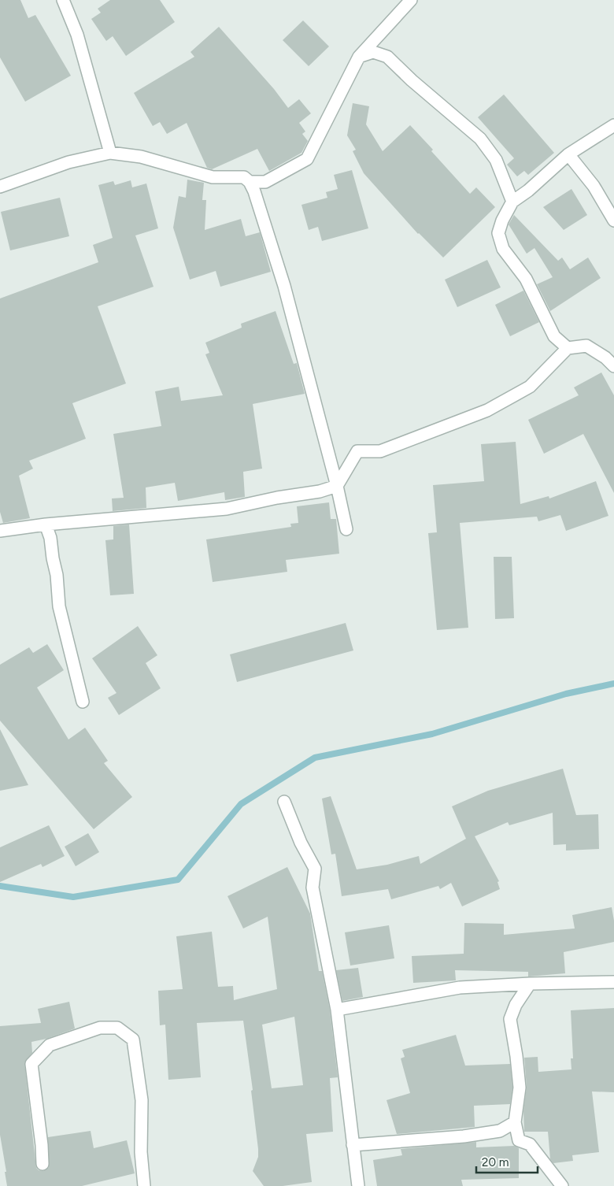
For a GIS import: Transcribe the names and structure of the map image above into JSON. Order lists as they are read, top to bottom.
{
  "scale_bar": "20 m"
}
